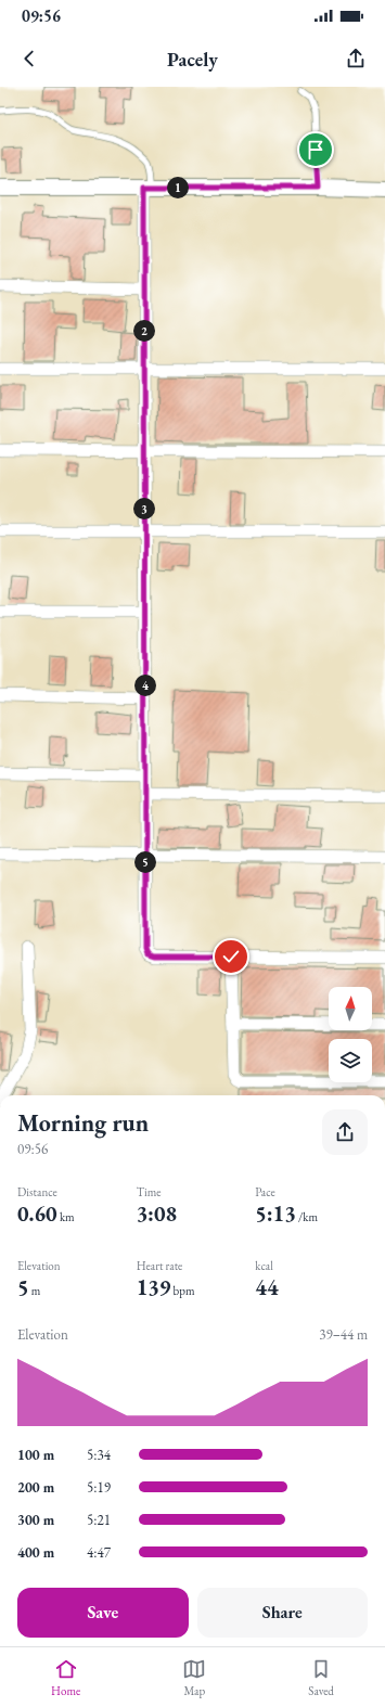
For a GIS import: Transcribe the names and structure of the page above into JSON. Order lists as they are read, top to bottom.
{
  "north": "top",
  "page": {
    "status": "09:56",
    "header": "Pacely",
    "pins": [
      "1",
      "2",
      "3",
      "4",
      "5"
    ],
    "heading": ["Morning run", "09:56"],
    "stats": [
      ["Distance", "0.60 km"],
      ["Time", "3:08"],
      ["Pace", "5:13 /km"],
      ["Elevation", "5 m"],
      ["Heart rate", "139 bpm"],
      ["kcal", "44"]
    ],
    "chart": ["Elevation", "39–44 m"],
    "list": [
      {
        "name": "100 m",
        "note": "5:34"
      },
      {
        "name": "200 m",
        "note": "5:19"
      },
      {
        "name": "300 m",
        "note": "5:21"
      },
      {
        "name": "400 m",
        "note": "4:47"
      }
    ],
    "buttons": ["Save", "Share"],
    "tabs": ["Home", "Map", "Saved"]
  }
}
